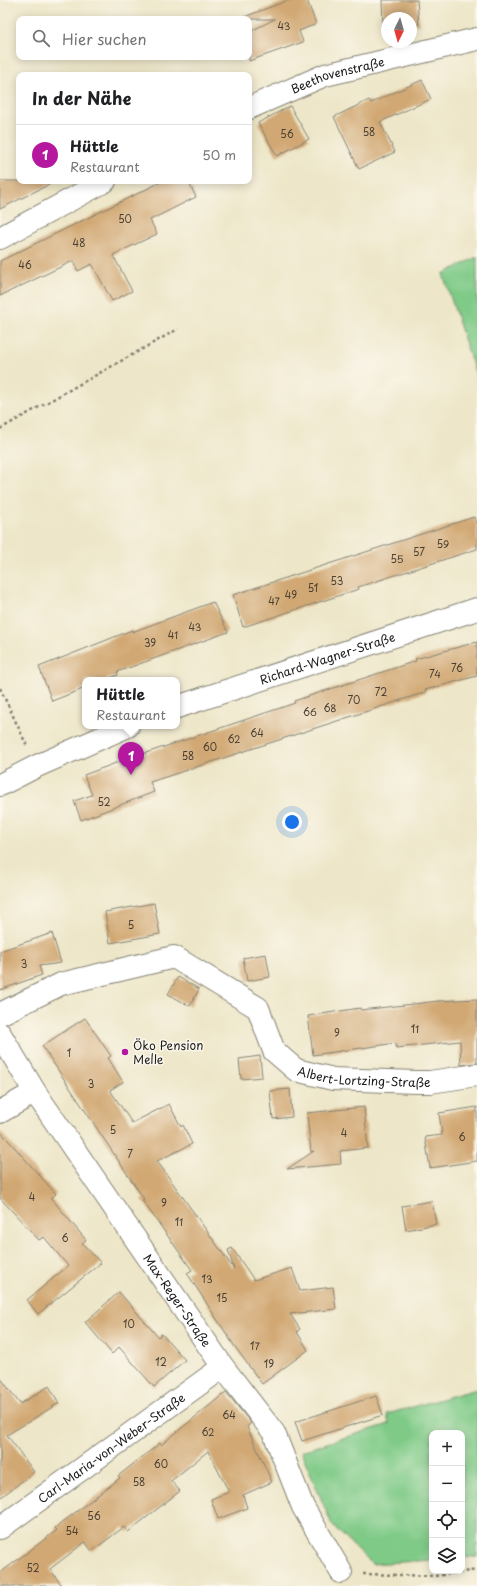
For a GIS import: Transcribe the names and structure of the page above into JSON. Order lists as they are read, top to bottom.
{
  "streets": {
    "street": [
      "Beethovenstraße",
      "Richard-Wagner-Straße",
      "Albert-Lortzing-Straße",
      "Max-Reger-Straße",
      "Carl-Maria-von-Weber-Straße"
    ]
  },
  "crossings": [
    ["Max-Reger-Straße", "Carl-Maria-von-Weber-Straße"]
  ],
  "places": ["Öko Pension Melle"],
  "house_numbers": [
    "43",
    "58",
    "56",
    "50",
    "48",
    "46",
    "59",
    "57",
    "55",
    "53",
    "51",
    "49",
    "47",
    "43",
    "41",
    "39",
    "76",
    "74",
    "72",
    "70",
    "68",
    "66",
    "64",
    "62",
    "60",
    "58",
    "52",
    "5",
    "3",
    "11",
    "9",
    "1",
    "3",
    "5",
    "4",
    "6",
    "7",
    "4",
    "9",
    "11",
    "6",
    "13",
    "15",
    "10",
    "17",
    "12",
    "19",
    "64",
    "62",
    "60",
    "58",
    "56",
    "54",
    "52"
  ],
  "north": "bottom",
  "page": {
    "search": "Hier suchen",
    "heading": "In der Nähe",
    "list": [
      {
        "mark": "1",
        "name": "Hüttle",
        "note": "Restaurant",
        "value": "50 m"
      }
    ],
    "popup": ["Hüttle", "Restaurant"],
    "pins": "1",
    "map_buttons": ["+", "−"]
  }
}
